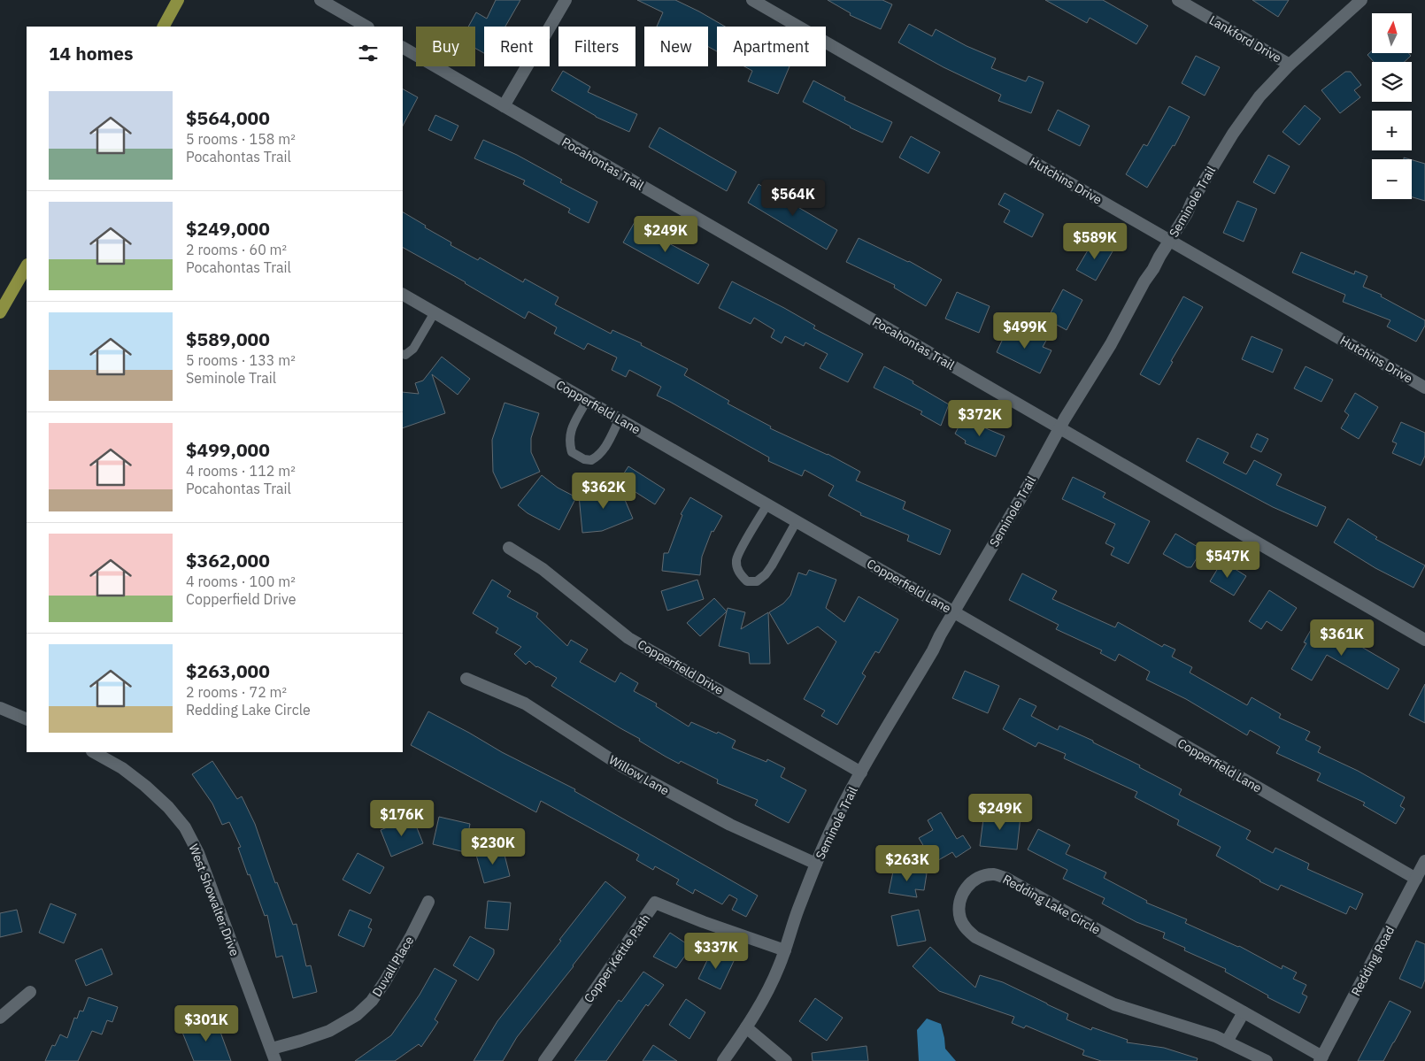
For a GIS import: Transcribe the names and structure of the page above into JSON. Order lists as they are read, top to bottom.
{
  "streets": {
    "street": [
      "Lankford Drive",
      "Pocahontas Trail",
      "Hutchins Drive",
      "Seminole Trail",
      "Copperfield Lane",
      "Copperfield Drive",
      "Willow Lane",
      "West Showalter Drive",
      "Redding Lake Circle",
      "Copper Kettle Path",
      "Redding Road",
      "Duvall Place"
    ]
  },
  "crossings": [
    ["Lankford Drive", "Seminole Trail"],
    ["Pocahontas Trail", "Seminole Trail"],
    ["Hutchins Drive", "Seminole Trail"],
    ["Seminole Trail", "Copperfield Lane"],
    ["Seminole Trail", "Copperfield Drive"],
    ["Seminole Trail", "Willow Lane"],
    ["Seminole Trail", "Copper Kettle Path"],
    ["Copperfield Lane", "Redding Road"],
    ["West Showalter Drive", "Duvall Place"],
    ["Redding Lake Circle", "Redding Road"]
  ],
  "north": "top",
  "page": {
    "map_buttons": ["+", "−"],
    "chip": [
      "Buy",
      "Rent",
      "Filters",
      "New",
      "Apartment"
    ],
    "heading": "14 homes",
    "list": [
      {
        "name": "$564,000",
        "note": "5 rooms · 158 m² · Pocahontas Trail"
      },
      {
        "name": "$249,000",
        "note": "2 rooms · 60 m² · Pocahontas Trail"
      },
      {
        "name": "$589,000",
        "note": "5 rooms · 133 m² · Seminole Trail"
      },
      {
        "name": "$499,000",
        "note": "4 rooms · 112 m² · Pocahontas Trail"
      },
      {
        "name": "$362,000",
        "note": "4 rooms · 100 m² · Copperfield Drive"
      },
      {
        "name": "$263,000",
        "note": "2 rooms · 72 m² · Redding Lake Circle"
      }
    ],
    "price": [
      "$564K",
      "$249K",
      "$589K",
      "$499K",
      "$372K",
      "$362K",
      "$547K",
      "$361K",
      "$249K",
      "$176K",
      "$230K",
      "$263K",
      "$337K",
      "$301K"
    ]
  }
}
